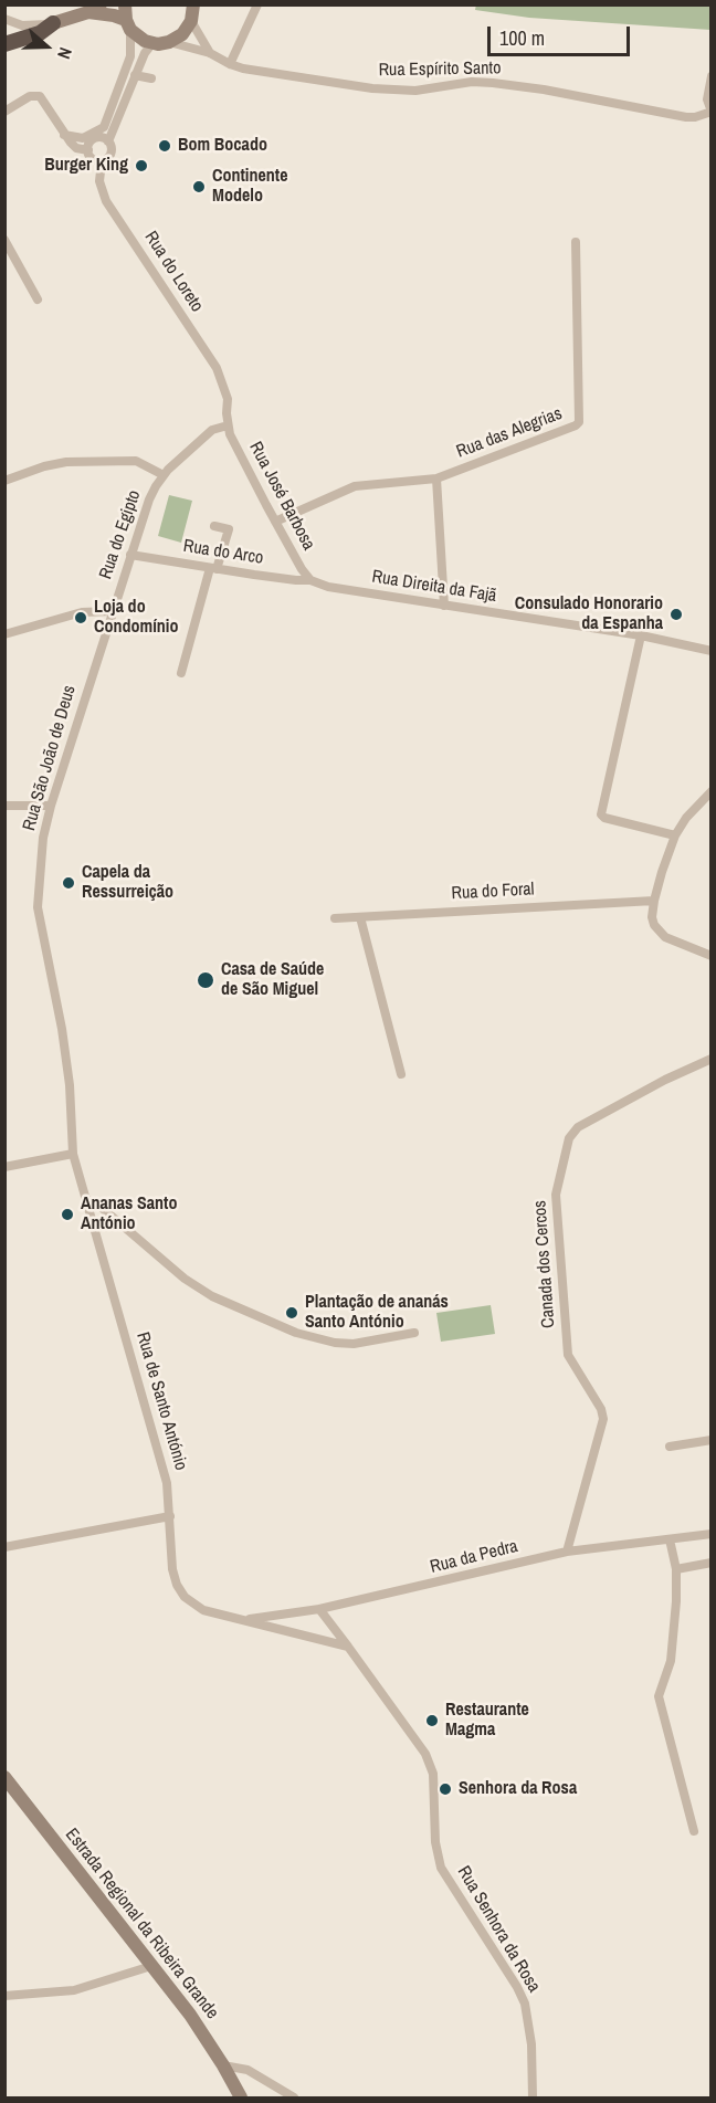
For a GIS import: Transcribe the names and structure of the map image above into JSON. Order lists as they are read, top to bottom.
{
  "streets": {
    "main road": ["Estrada Regional da Ribeira Grande"],
    "street": [
      "Rua Espírito Santo",
      "Rua do Loreto",
      "Rua das Alegrias",
      "Rua José Barbosa",
      "Rua do Egipto",
      "Rua do Arco",
      "Rua Direita da Fajã",
      "Rua São João de Deus",
      "Rua do Foral",
      "Canada dos Cercos",
      "Rua de Santo António",
      "Rua da Pedra",
      "Rua Senhora da Rosa"
    ]
  },
  "crossings": [
    ["Rua do Loreto", "Rua José Barbosa"],
    ["Rua do Loreto", "Rua do Egipto"],
    ["Rua José Barbosa", "Rua do Egipto"],
    ["Rua José Barbosa", "Rua do Arco"],
    ["Rua José Barbosa", "Rua Direita da Fajã"],
    ["Rua do Egipto", "Rua do Arco"],
    ["Rua do Egipto", "Rua São João de Deus"],
    ["Rua do Arco", "Rua Direita da Fajã"],
    ["Rua São João de Deus", "Rua de Santo António"],
    ["Canada dos Cercos", "Rua da Pedra"],
    ["Rua de Santo António", "Rua da Pedra"],
    ["Rua de Santo António", "Rua Senhora da Rosa"],
    ["Rua da Pedra", "Rua Senhora da Rosa"]
  ],
  "places": [
    "Bom Bocado",
    "Burger King",
    "Continente Modelo",
    "Consulado Honorario da Espanha",
    "Loja do Condomínio",
    "Capela da Ressurreição",
    "Casa de Saúde de São Miguel",
    "Ananas Santo António",
    "Plantação de ananás Santo António",
    "Restaurante Magma",
    "Senhora da Rosa"
  ],
  "scale_bar": "100 m",
  "north": "right"
}
